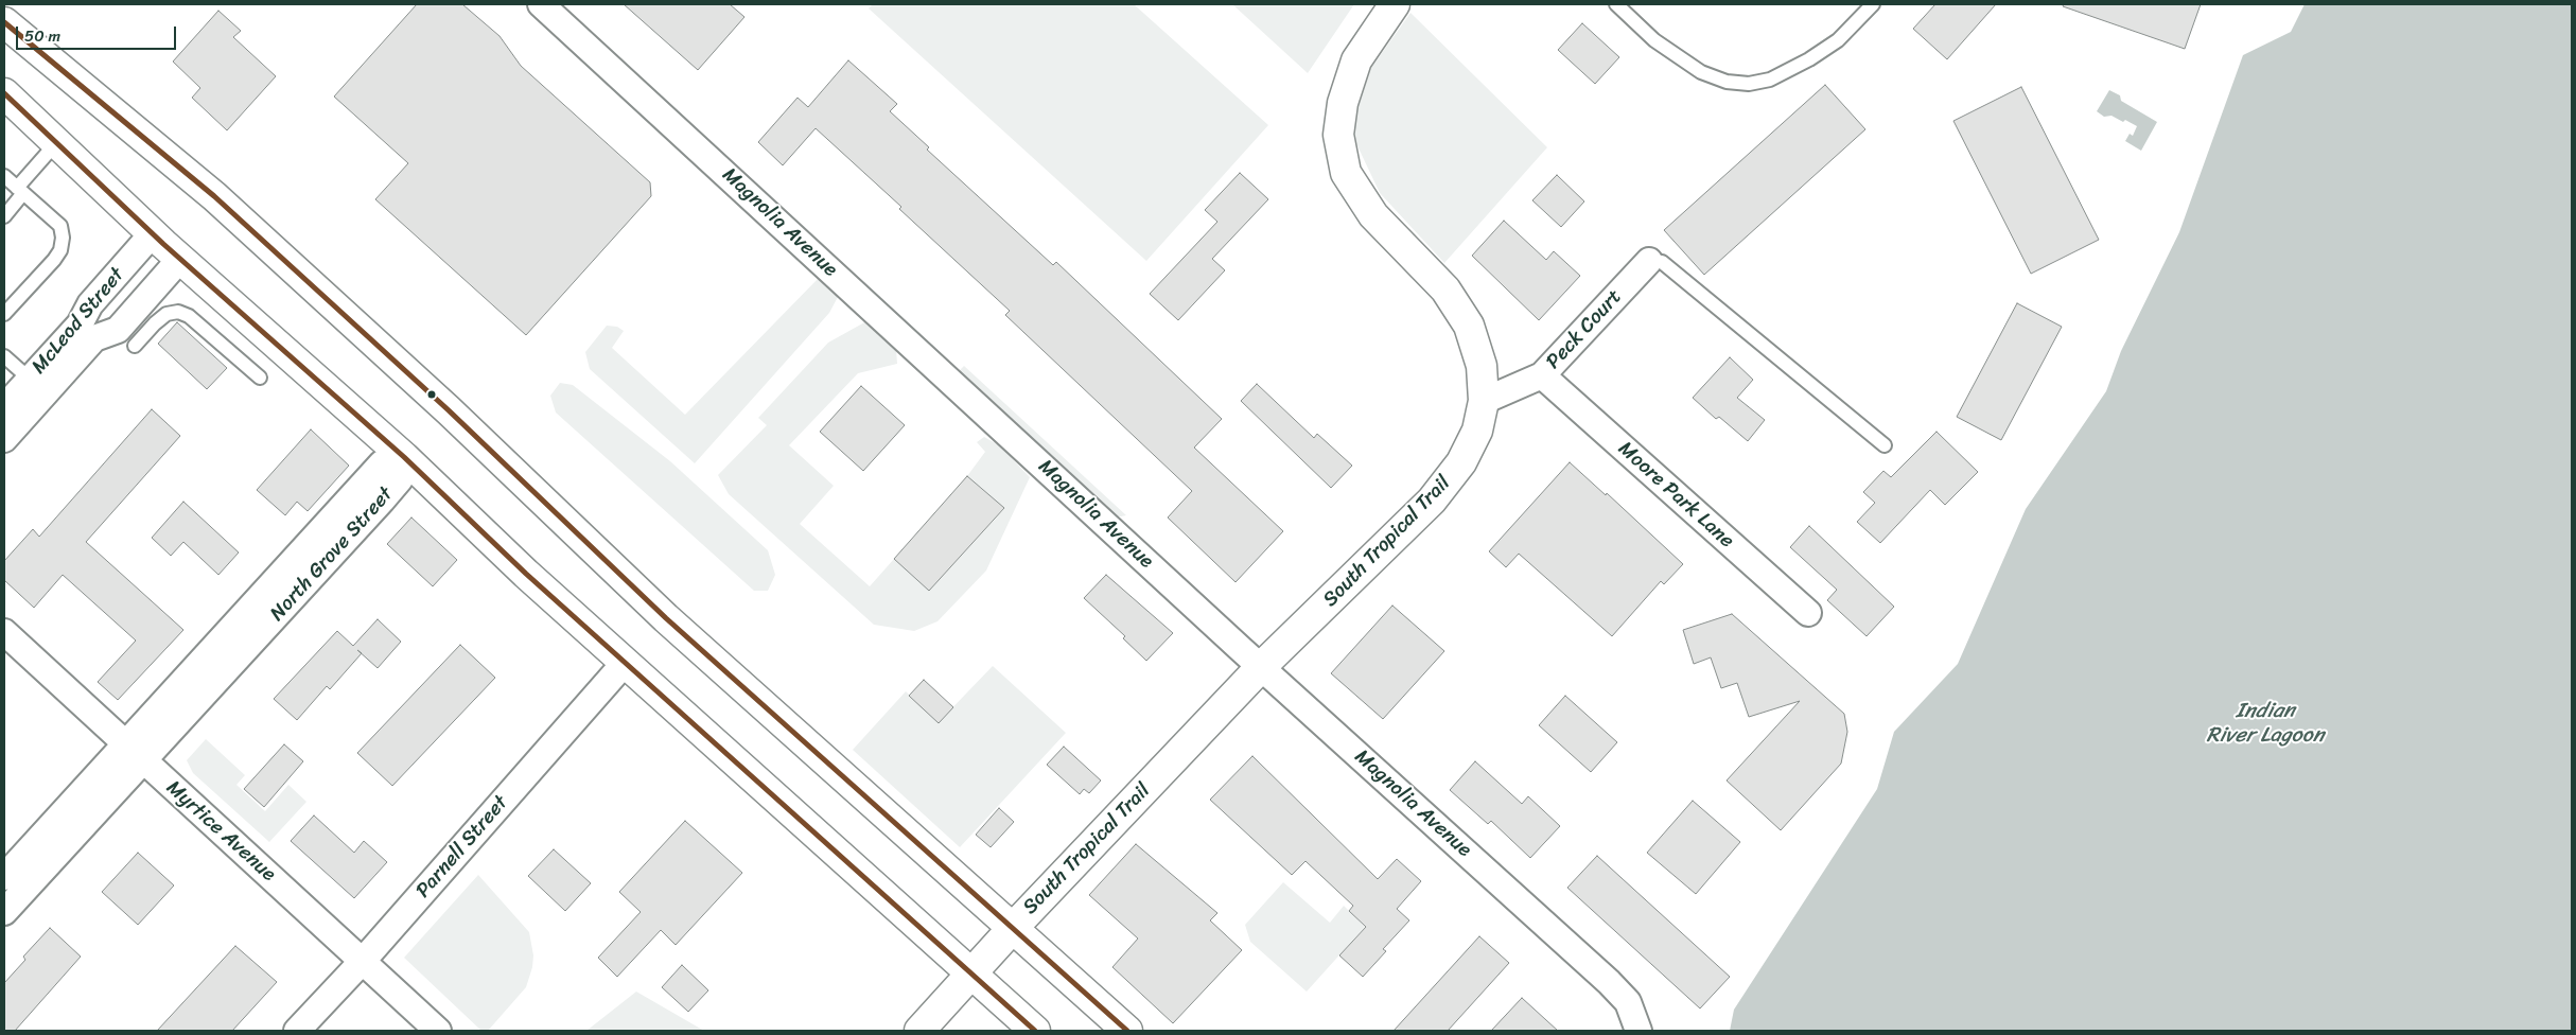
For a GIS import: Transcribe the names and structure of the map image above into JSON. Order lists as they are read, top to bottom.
{
  "streets": {
    "main road": ["South Tropical Trail"],
    "street": [
      "Magnolia Avenue",
      "McLeod Street",
      "Peck Court",
      "Moore Park Lane",
      "North Grove Street",
      "Myrtice Avenue",
      "Parnell Street"
    ]
  },
  "crossings": [
    ["Magnolia Avenue", "South Tropical Trail"],
    ["Peck Court", "Moore Park Lane"],
    ["Peck Court", "South Tropical Trail"],
    ["North Grove Street", "Myrtice Avenue"],
    ["Myrtice Avenue", "Parnell Street"]
  ],
  "water": ["Indian River Lagoon"],
  "scale_bar": "50 m"
}
